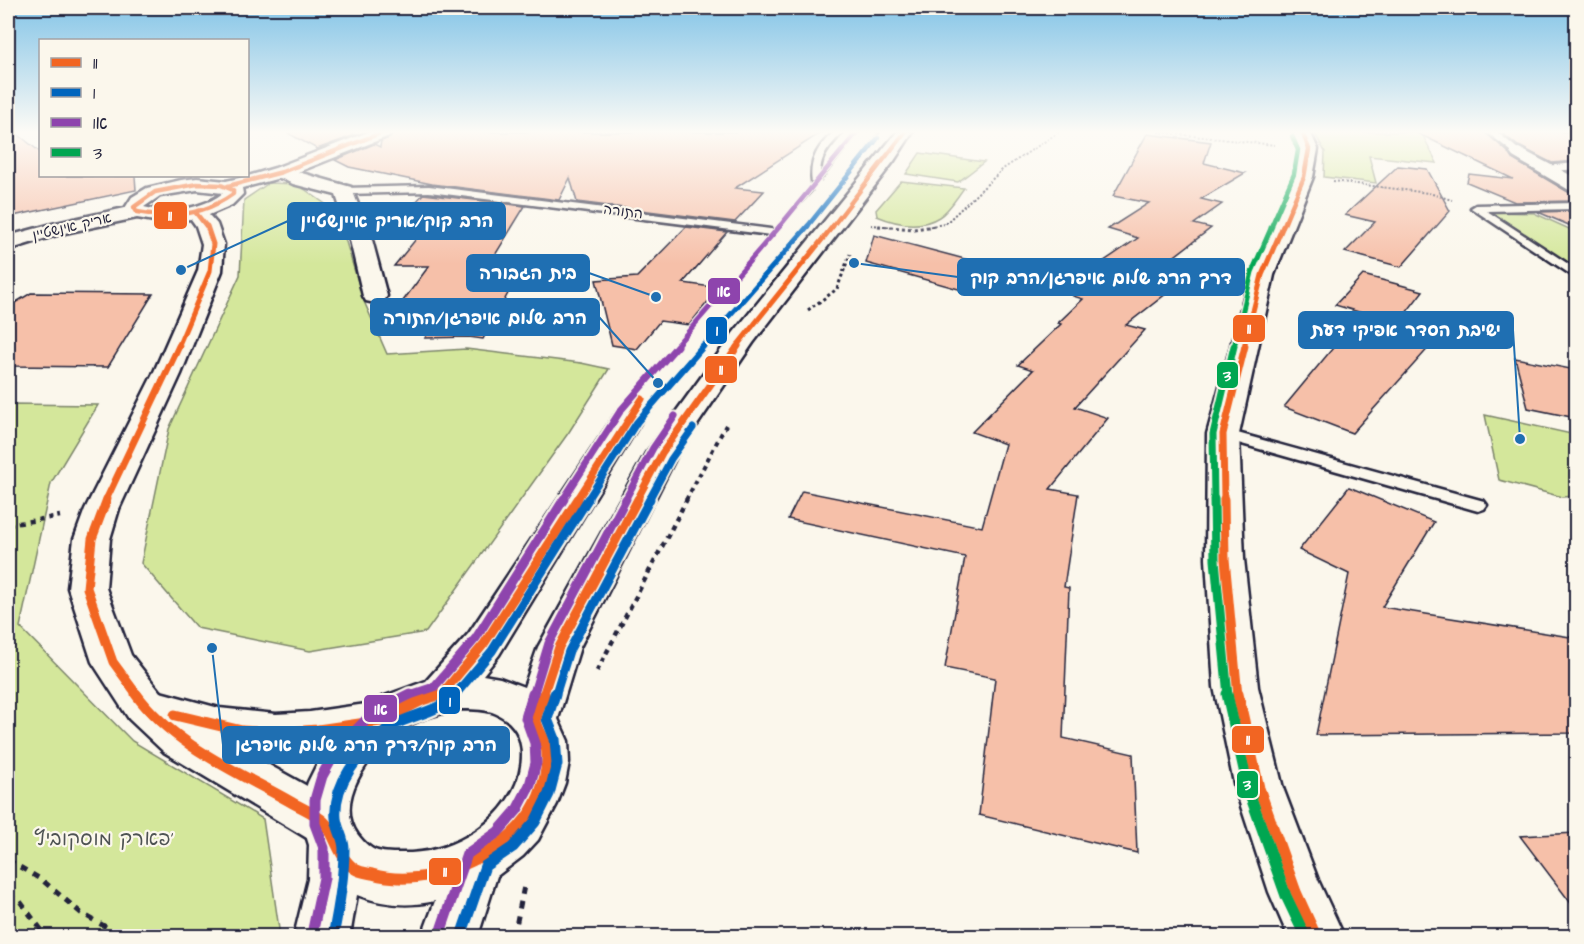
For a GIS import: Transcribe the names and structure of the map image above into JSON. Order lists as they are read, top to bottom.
{
  "streets": {
    "street": ["התורה", "אריק אינשטיין"]
  },
  "parks": ["פארק מוסקוביץ'"],
  "places": [
    "דרך הרב שלום איפרגן/הרב קוק",
    "הרב קוק/אריק איינשטיין",
    "בית הגבורה",
    "הרב שלום איפרגן/התורה",
    "ישיבת הסדר אפיקי דעת",
    "הרב קוק/דרך הרב שלום איפרגן"
  ],
  "lines": [
    "transit line 11",
    "transit line 1",
    "transit line 1א",
    "transit line 3"
  ],
  "legend": [
    "11",
    "1",
    "1א",
    "3"
  ]
}
